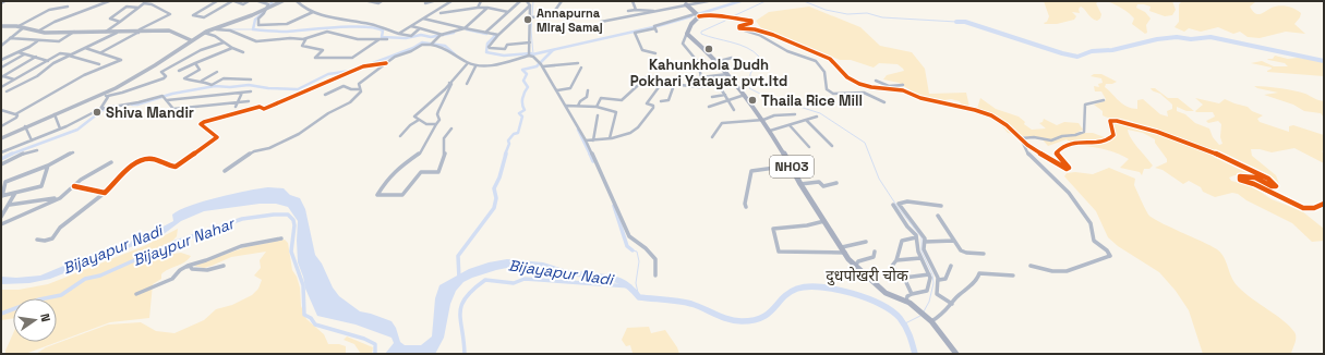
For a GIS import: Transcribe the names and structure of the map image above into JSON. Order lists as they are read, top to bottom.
{
  "streets": {
    "main road": ["NH03"]
  },
  "districts": ["दुधपोखरी चोक"],
  "water": ["Bijaypur Nahar", "Bijayapur Nadi"],
  "places": [
    "Annapurna Miraj Samaj",
    "Kahunkhola Dudh Pokhari Yatayat pvt.ltd",
    "Thaila Rice Mill",
    "Shiva Mandir"
  ],
  "north": "right"
}
